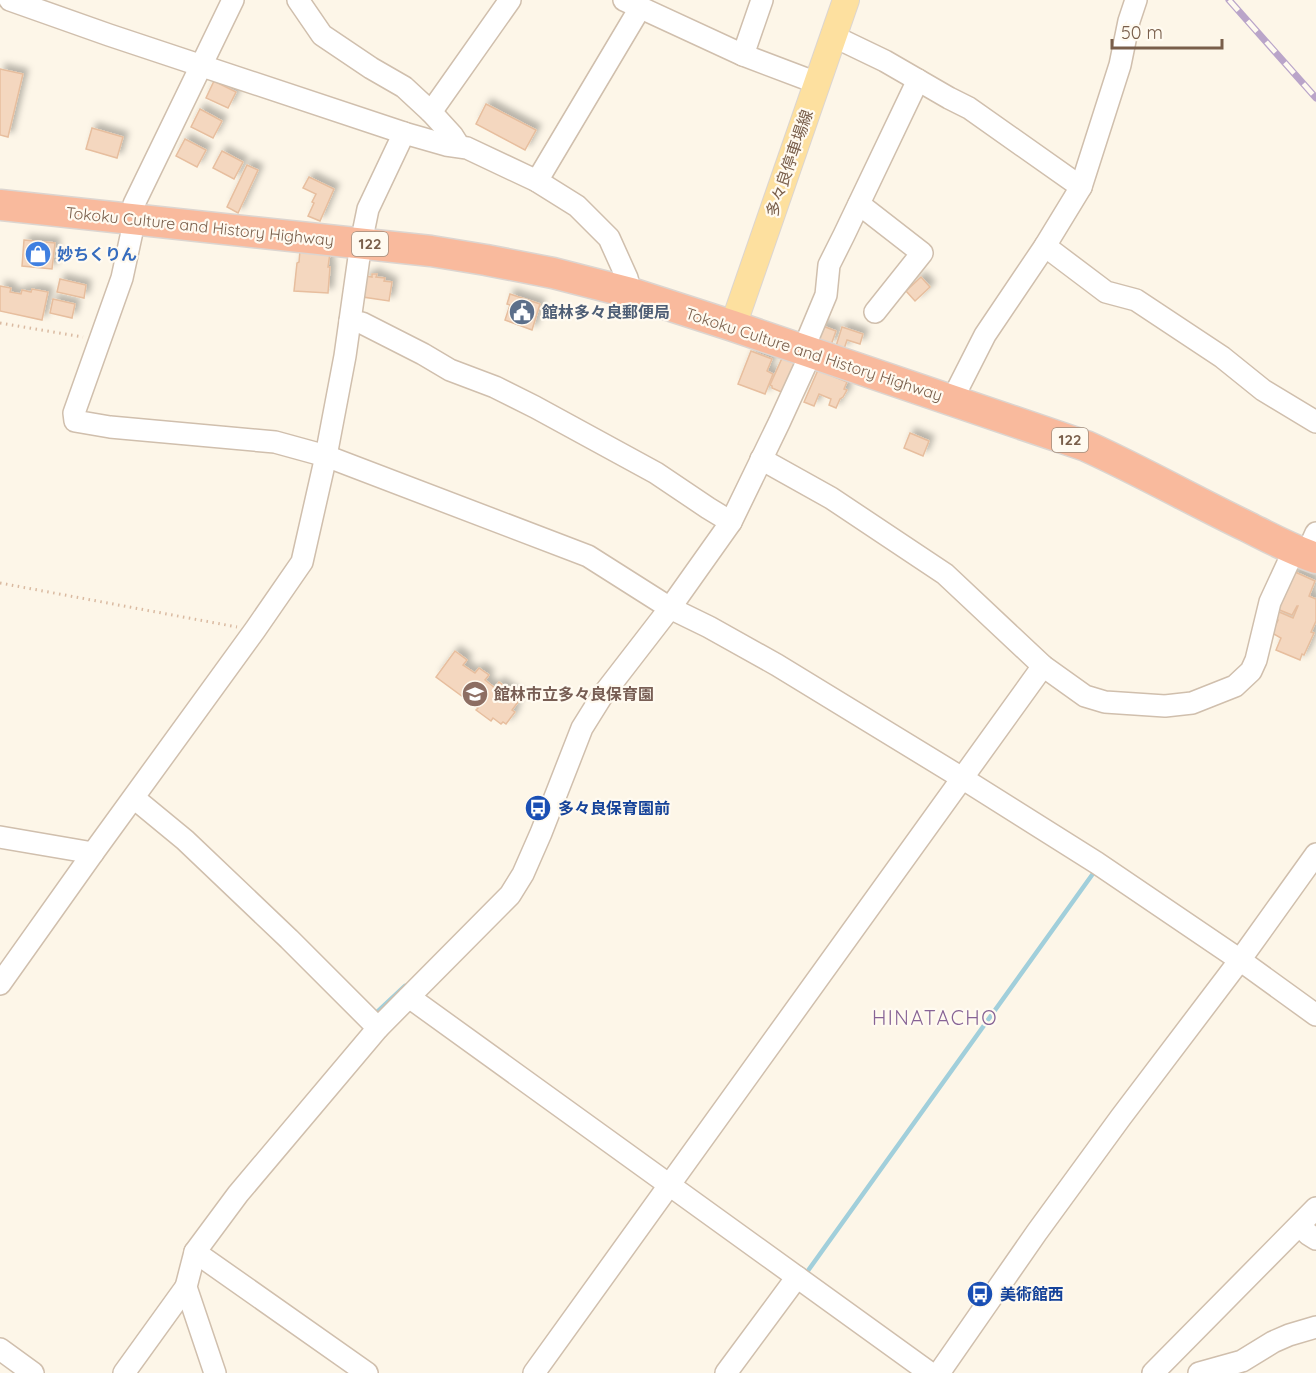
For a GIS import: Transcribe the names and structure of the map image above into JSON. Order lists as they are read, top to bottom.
{
  "streets": {
    "highway": ["Tokoku Culture and History Highway", "122"],
    "main road": ["多々良停車場線"]
  },
  "crossings": [
    ["多々良停車場線", "Tokoku Culture and History Highway"]
  ],
  "districts": ["HINATACHO"],
  "places": {
    "shop": ["妙ちくりん"],
    "public building": ["館林多々良郵便局"],
    "school or university": ["館林市立多々良保育園"],
    "bus stop": ["多々良保育園前", "美術館西"]
  },
  "scale_bar": "50 m"
}
